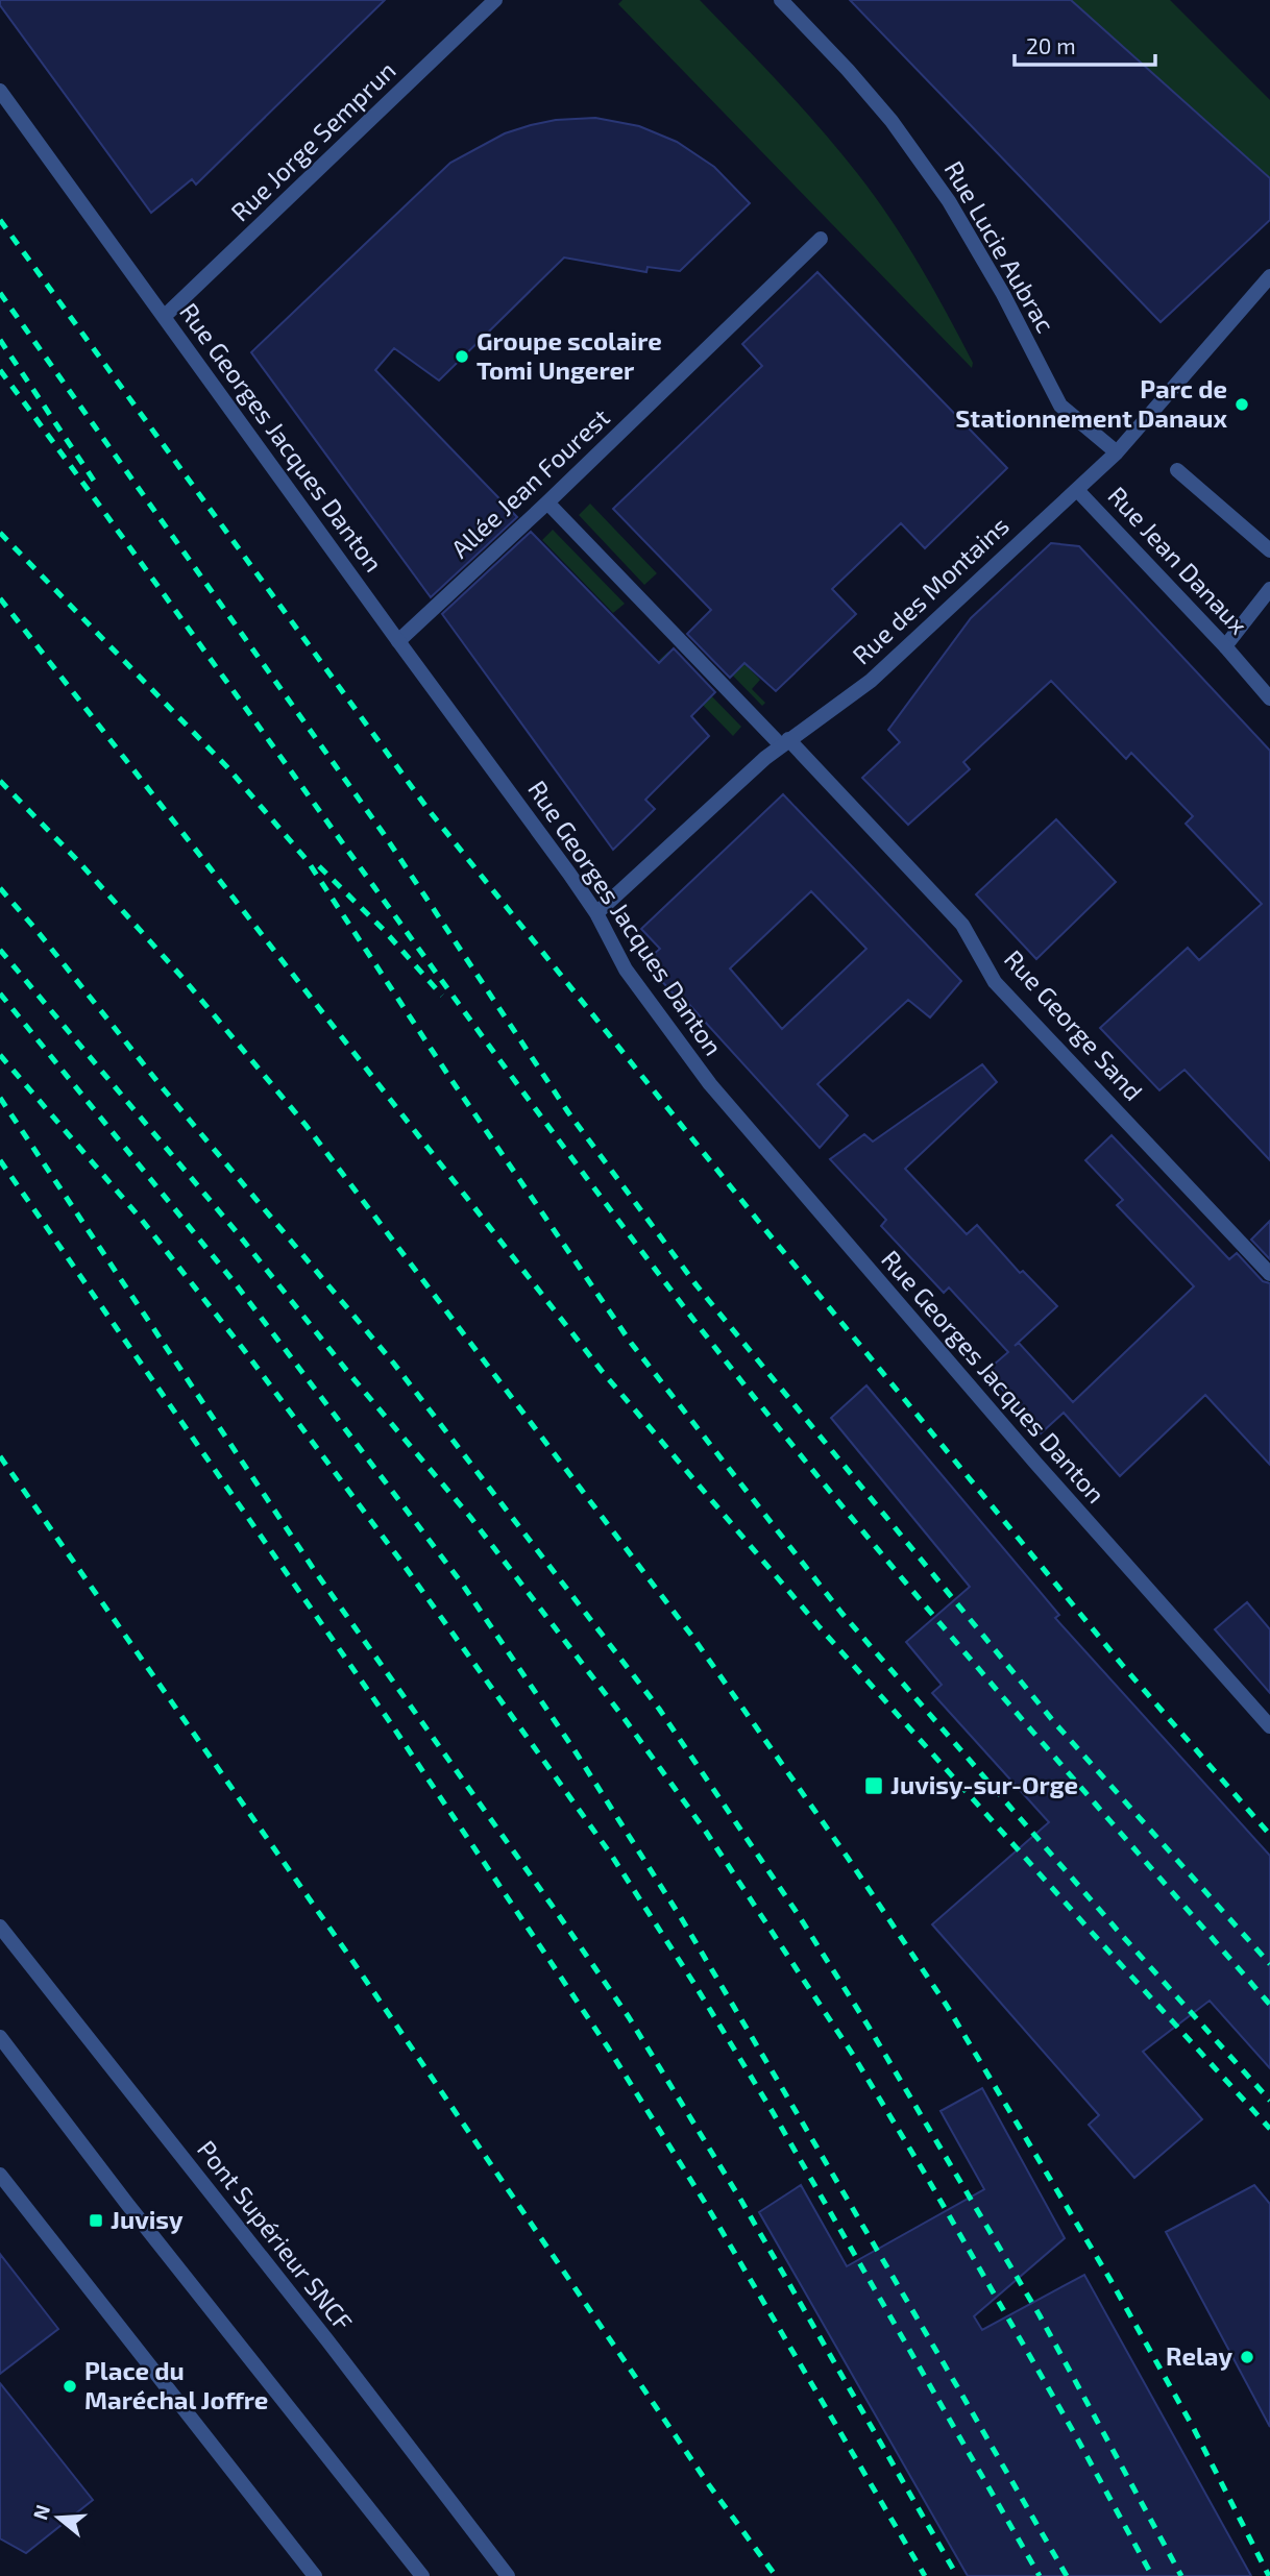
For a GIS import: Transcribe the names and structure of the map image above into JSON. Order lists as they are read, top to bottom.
{
  "streets": {
    "street": [
      "Rue Jorge Semprun",
      "Rue Lucie Aubrac",
      "Rue Georges Jacques Danton",
      "Allée Jean Fourest",
      "Rue Jean Danaux",
      "Rue des Montains",
      "Rue George Sand",
      "Pont Supérieur SNCF"
    ]
  },
  "crossings": [
    ["Rue Jorge Semprun", "Rue Georges Jacques Danton"],
    ["Rue Lucie Aubrac", "Rue des Montains"],
    ["Rue Georges Jacques Danton", "Allée Jean Fourest"],
    ["Rue Georges Jacques Danton", "Rue des Montains"],
    ["Allée Jean Fourest", "Rue George Sand"],
    ["Rue Jean Danaux", "Rue des Montains"],
    ["Rue des Montains", "Rue George Sand"]
  ],
  "places": {
    "other": [
      "Groupe scolaire Tomi Ungerer",
      "Parc de Stationnement Danaux",
      "Relay",
      "Place du Maréchal Joffre"
    ],
    "transit": ["Juvisy-sur-Orge", "Juvisy"]
  },
  "scale_bar": "20 m",
  "north": "left"
}
